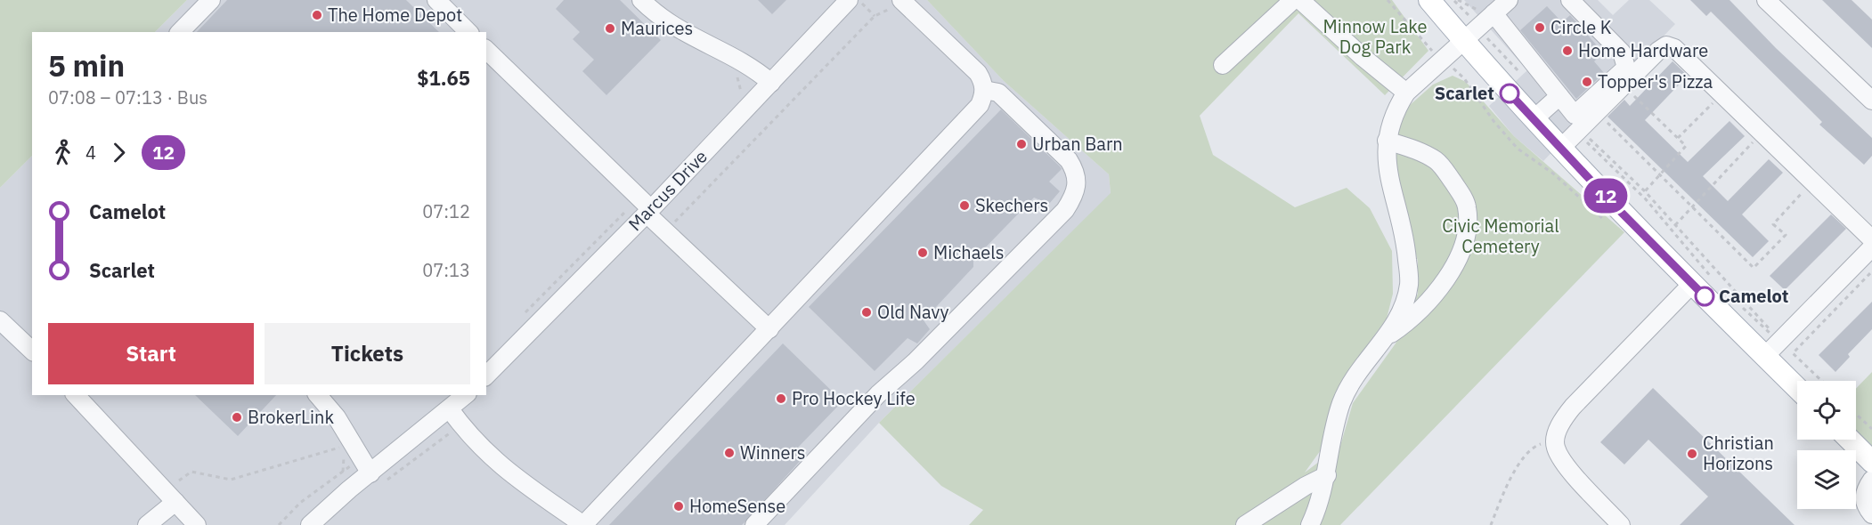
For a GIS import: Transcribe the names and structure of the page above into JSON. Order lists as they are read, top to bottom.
{
  "streets": {
    "street": ["Marcus Drive"]
  },
  "parks": ["Minnow Lake Dog Park", "Civic Memorial Cemetery"],
  "places": [
    "The Home Depot",
    "Circle K",
    "Maurices",
    "Home Hardware",
    "Topper's Pizza",
    "Scarlet",
    "Urban Barn",
    "Skechers",
    "Michaels",
    "Camelot",
    "Old Navy",
    "Pro Hockey Life",
    "BrokerLink",
    "Winners",
    "Christian Horizons",
    "HomeSense"
  ],
  "lines": ["bus line 12"],
  "page": {
    "on_map": "12",
    "heading": ["5 min", "07:08 – 07:13 · Bus", "$1.65"],
    "legs": ["4", "12"],
    "list": [
      {
        "name": "Camelot",
        "value": "07:12"
      },
      {
        "name": "Scarlet",
        "value": "07:13"
      }
    ],
    "buttons": ["Start", "Tickets"]
  }
}
